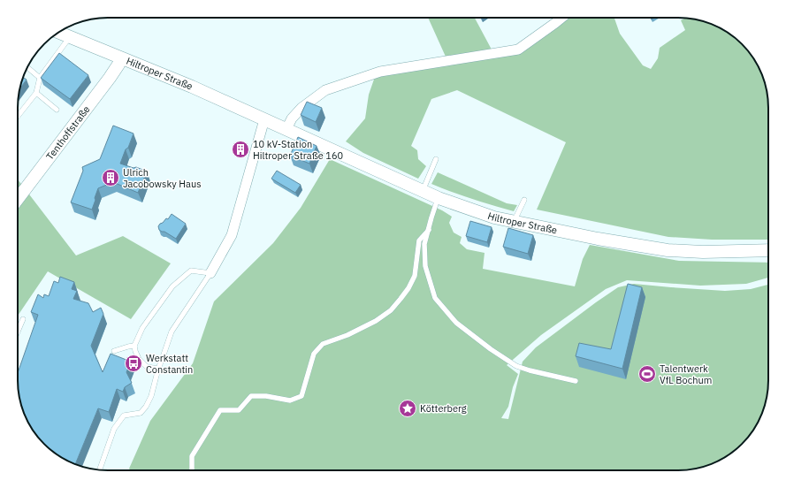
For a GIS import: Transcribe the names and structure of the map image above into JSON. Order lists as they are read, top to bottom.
{
  "streets": {
    "street": ["Hiltroper Straße", "Tenthoffstraße"]
  },
  "crossings": [
    ["Hiltroper Straße", "Tenthoffstraße"]
  ],
  "places": {
    "building": ["10 kV-Station Hiltroper Straße 160", "Ulrich Jacobowsky Haus"],
    "bus stop": ["Werkstatt Constantin"],
    "sports": ["Talentwerk VfL Bochum"],
    "place": ["Kötterberg"]
  }
}
